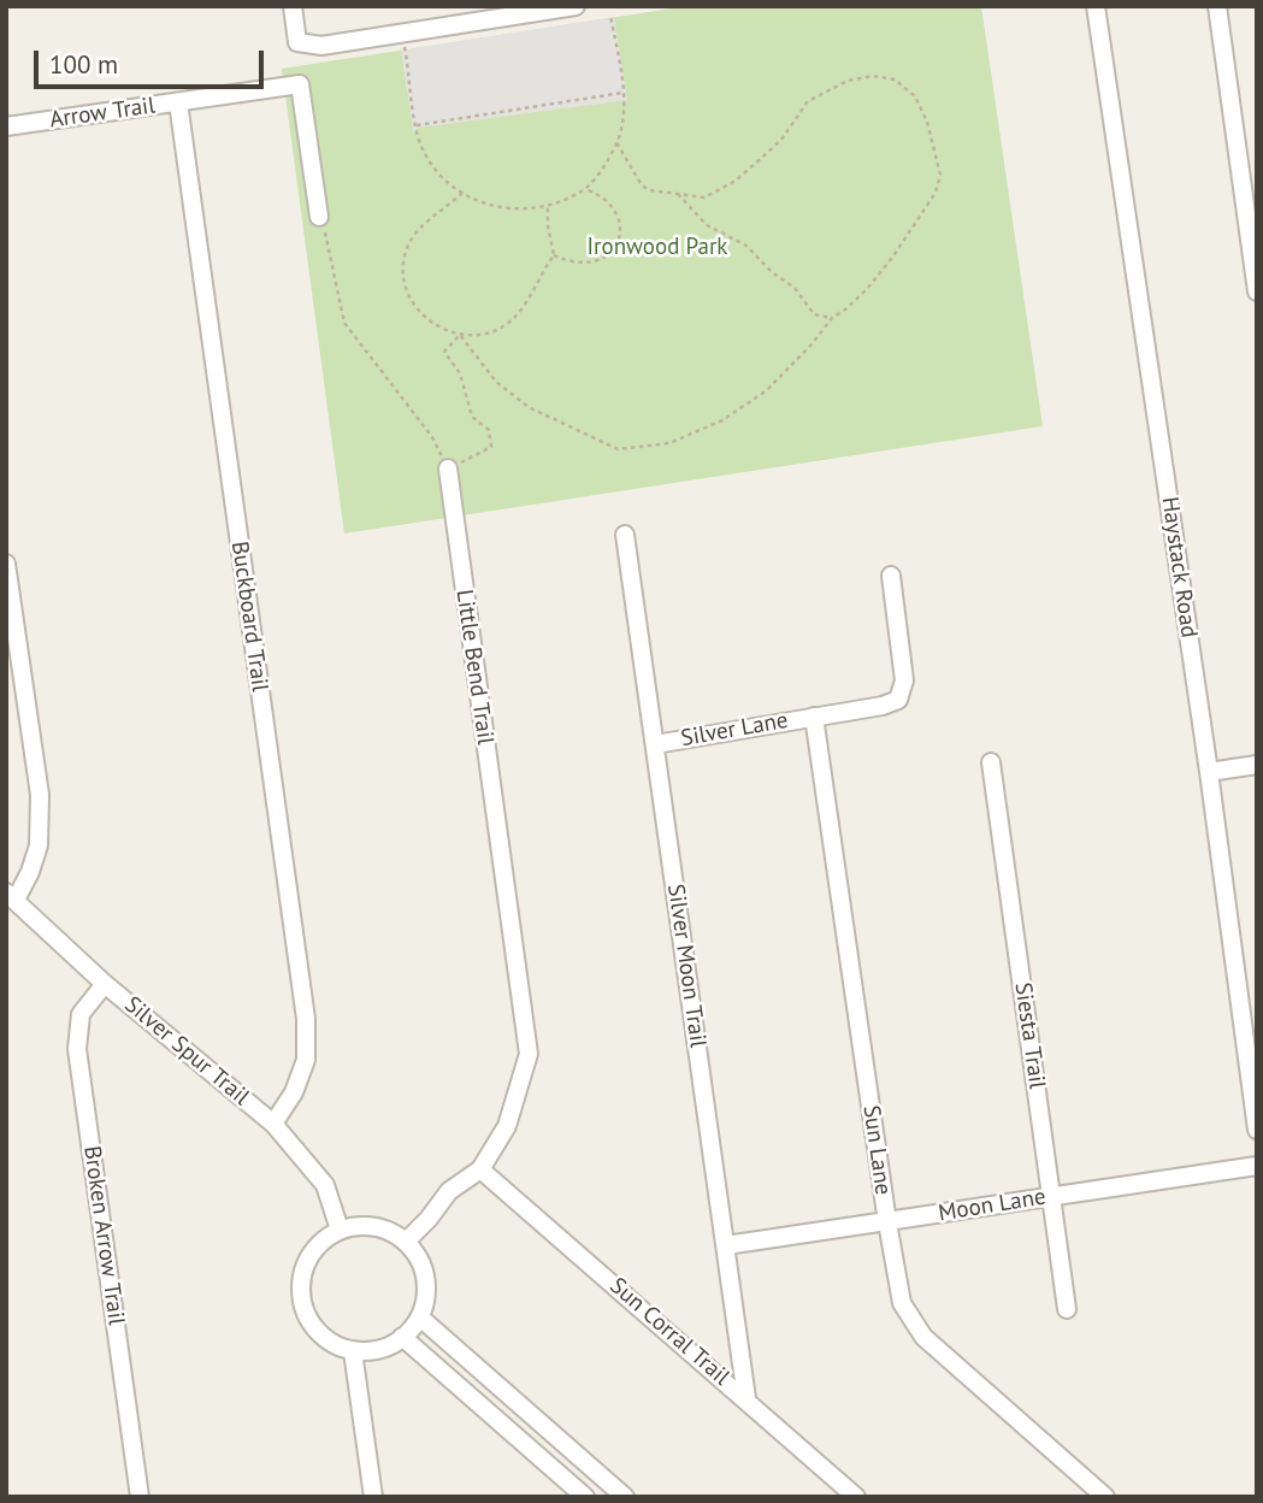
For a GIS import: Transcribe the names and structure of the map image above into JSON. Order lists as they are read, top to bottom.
{
  "streets": {
    "street": [
      "Arrow Trail",
      "Haystack Road",
      "Buckboard Trail",
      "Little Bend Trail",
      "Silver Lane",
      "Silver Moon Trail",
      "Siesta Trail",
      "Silver Spur Trail",
      "Sun Lane",
      "Moon Lane",
      "Broken Arrow Trail",
      "Sun Corral Trail"
    ]
  },
  "crossings": [
    ["Arrow Trail", "Buckboard Trail"],
    ["Buckboard Trail", "Silver Spur Trail"],
    ["Little Bend Trail", "Silver Spur Trail"],
    ["Little Bend Trail", "Sun Corral Trail"],
    ["Silver Lane", "Silver Moon Trail"],
    ["Silver Lane", "Sun Lane"],
    ["Silver Moon Trail", "Moon Lane"],
    ["Silver Moon Trail", "Sun Corral Trail"],
    ["Siesta Trail", "Moon Lane"],
    ["Silver Spur Trail", "Broken Arrow Trail"],
    ["Sun Lane", "Moon Lane"]
  ],
  "parks": ["Ironwood Park"],
  "scale_bar": "100 m"
}
